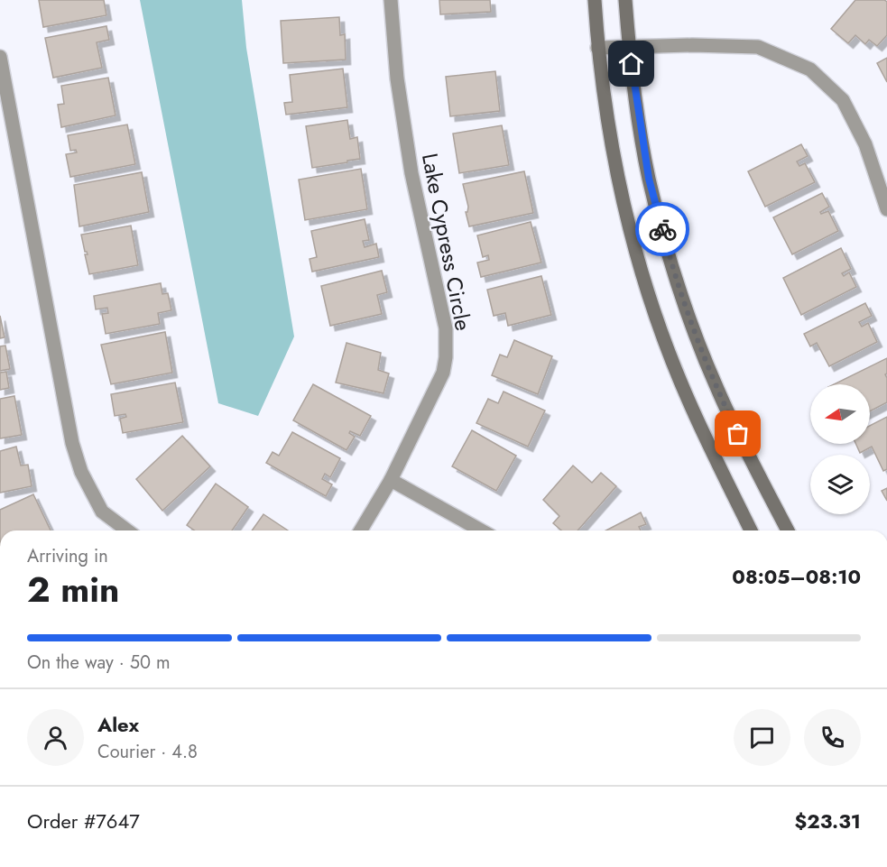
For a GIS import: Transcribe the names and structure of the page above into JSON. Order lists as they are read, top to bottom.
{
  "streets": {
    "street": ["Lake Cypress Circle"]
  },
  "north": "left",
  "page": {
    "heading": ["2 min", "Arriving in", "08:05–08:10"],
    "panel": [
      "Alex",
      "Courier · 4.8",
      "Order #7647",
      "$23.31"
    ],
    "bar": "On the way · 50 m"
  }
}
